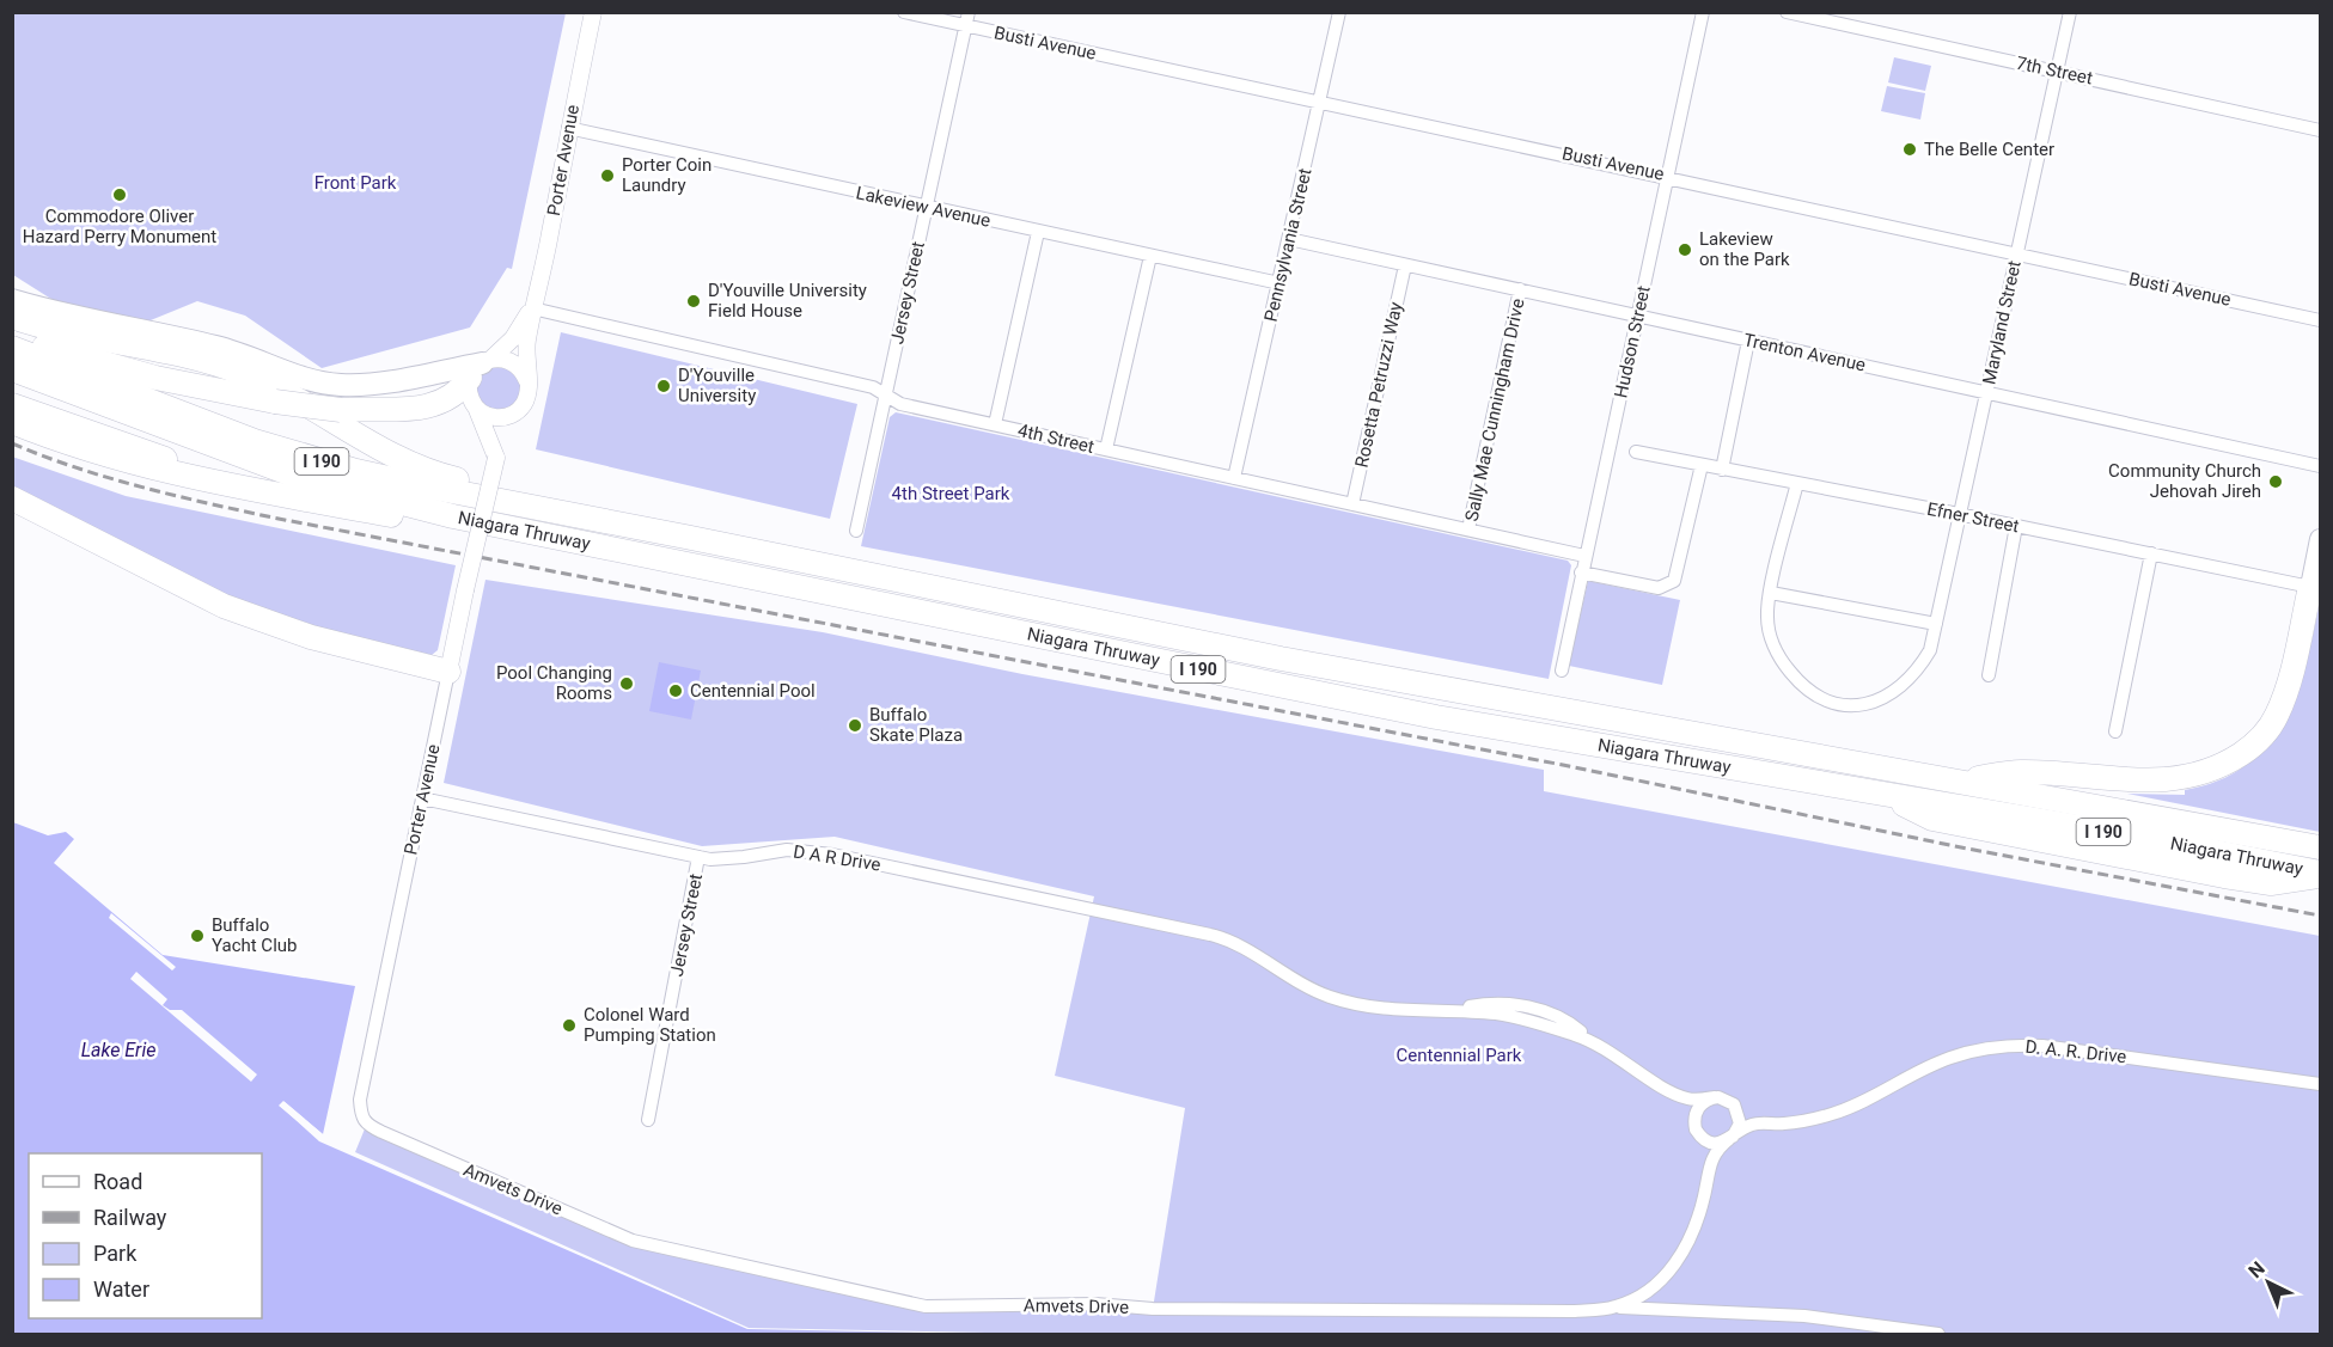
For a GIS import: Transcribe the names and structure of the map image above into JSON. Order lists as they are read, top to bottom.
{
  "streets": {
    "highway": ["I 190", "Niagara Thruway"],
    "street": [
      "Busti Avenue",
      "7th Street",
      "Porter Avenue",
      "Lakeview Avenue",
      "Pennsylvania Street",
      "Jersey Street",
      "Maryland Street",
      "Hudson Street",
      "Trenton Avenue",
      "Rosetta Petruzzi Way",
      "Sally Mae Cunningham Drive",
      "4th Street",
      "Efner Street",
      "D A R Drive",
      "D. A. R. Drive",
      "Amvets Drive"
    ]
  },
  "crossings": [
    ["Busti Avenue", "Pennsylvania Street"],
    ["Busti Avenue", "Jersey Street"],
    ["Busti Avenue", "Maryland Street"],
    ["Busti Avenue", "Hudson Street"],
    ["7th Street", "Maryland Street"],
    ["Porter Avenue", "Lakeview Avenue"],
    ["Porter Avenue", "4th Street"],
    ["Porter Avenue", "D A R Drive"],
    ["Porter Avenue", "Amvets Drive"],
    ["Lakeview Avenue", "Pennsylvania Street"],
    ["Lakeview Avenue", "Jersey Street"],
    ["Pennsylvania Street", "Trenton Avenue"],
    ["Pennsylvania Street", "4th Street"],
    ["Jersey Street", "4th Street"],
    ["Jersey Street", "D A R Drive"],
    ["Maryland Street", "Trenton Avenue"],
    ["Maryland Street", "Efner Street"],
    ["Hudson Street", "Trenton Avenue"],
    ["Hudson Street", "4th Street"],
    ["Trenton Avenue", "Rosetta Petruzzi Way"],
    ["Trenton Avenue", "Sally Mae Cunningham Drive"],
    ["Rosetta Petruzzi Way", "4th Street"],
    ["Sally Mae Cunningham Drive", "4th Street"]
  ],
  "water": ["Lake Erie"],
  "parks": ["Front Park", "4th Street Park", "Centennial Park"],
  "places": [
    "The Belle Center",
    "Porter Coin Laundry",
    "Commodore Oliver Hazard Perry Monument",
    "Lakeview on the Park",
    "D'Youville University Field House",
    "D'Youville University",
    "Community Church Jehovah Jireh",
    "Pool Changing Rooms",
    "Centennial Pool",
    "Buffalo Skate Plaza",
    "Buffalo Yacht Club",
    "Colonel Ward Pumping Station"
  ],
  "legend": [
    "Road",
    "Railway",
    "Park",
    "Water"
  ],
  "north": "top left"
}
